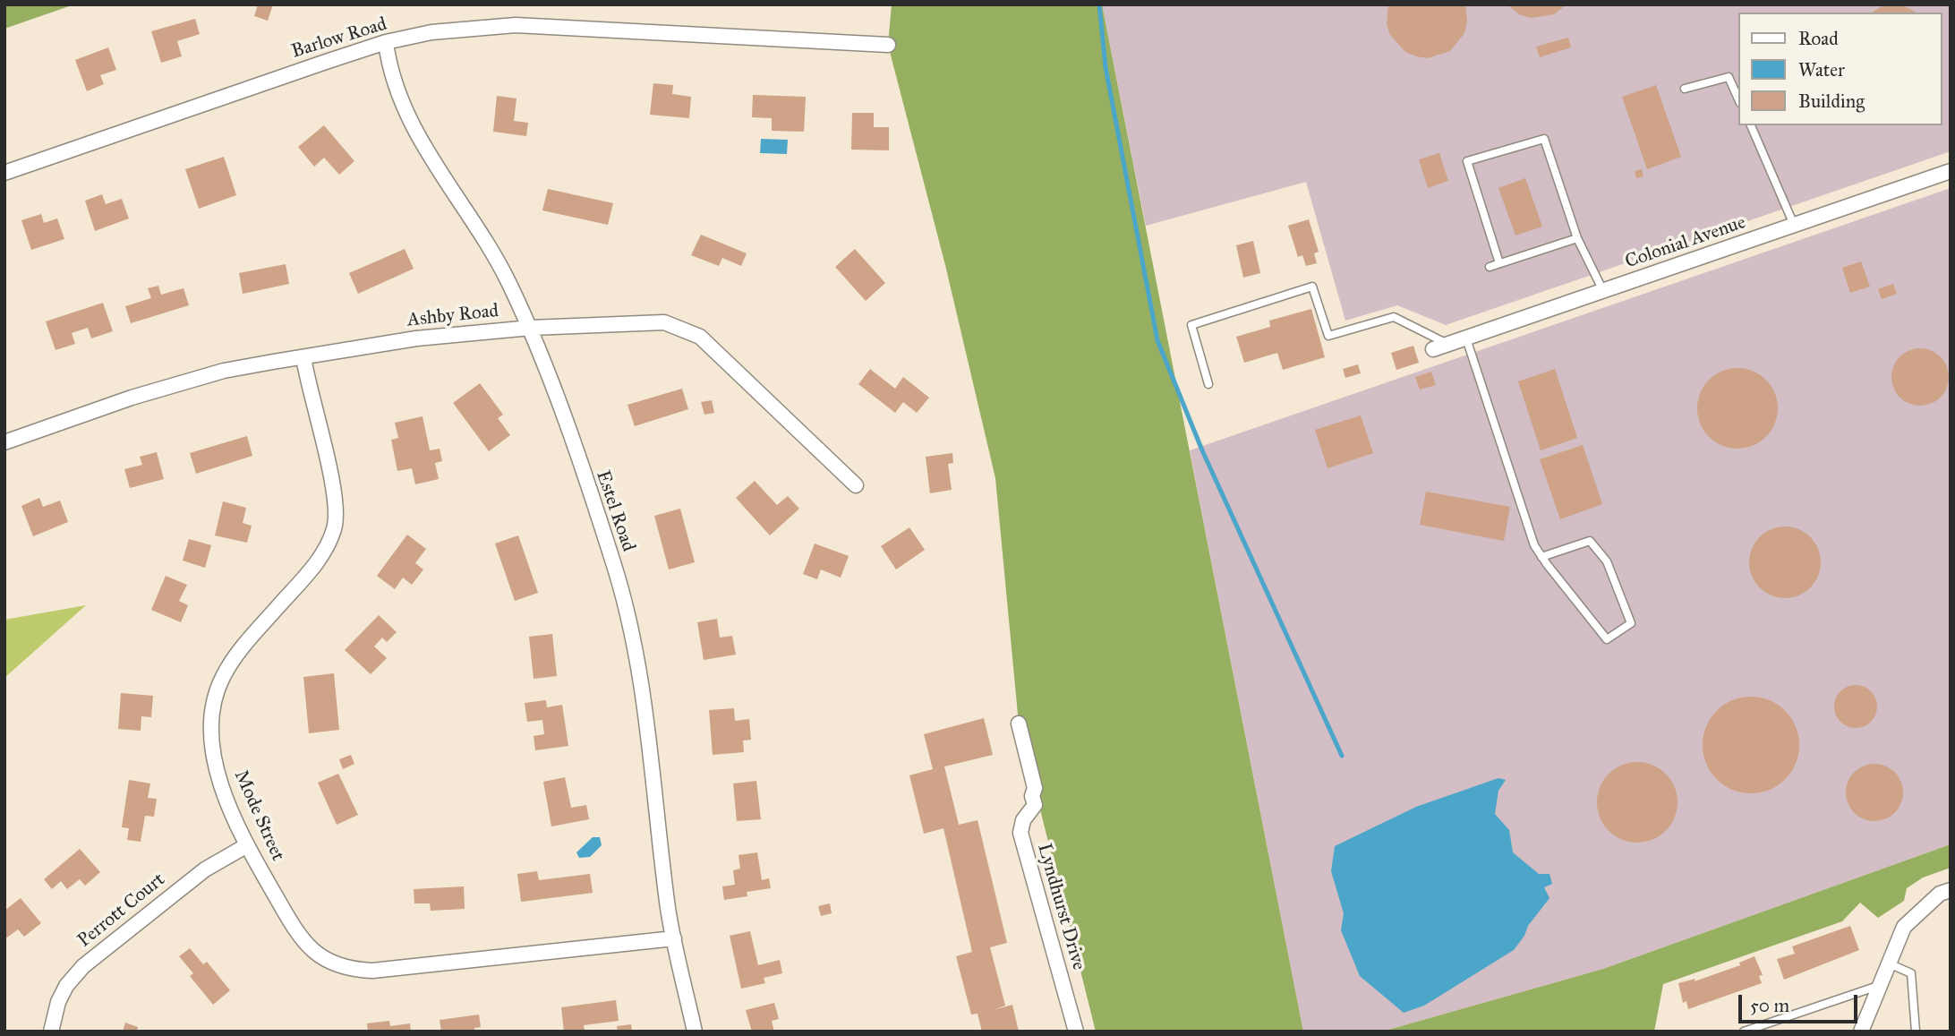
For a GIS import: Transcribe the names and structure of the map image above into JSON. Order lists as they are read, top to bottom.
{
  "streets": {
    "street": [
      "Barlow Road",
      "Colonial Avenue",
      "Ashby Road",
      "Estel Road",
      "Mode Street",
      "Lyndhurst Drive",
      "Perrott Court"
    ]
  },
  "crossings": [
    ["Barlow Road", "Estel Road"],
    ["Ashby Road", "Estel Road"],
    ["Ashby Road", "Mode Street"],
    ["Estel Road", "Mode Street"],
    ["Mode Street", "Perrott Court"]
  ],
  "legend": ["Road", "Water", "Building"],
  "scale_bar": "50 m"
}
